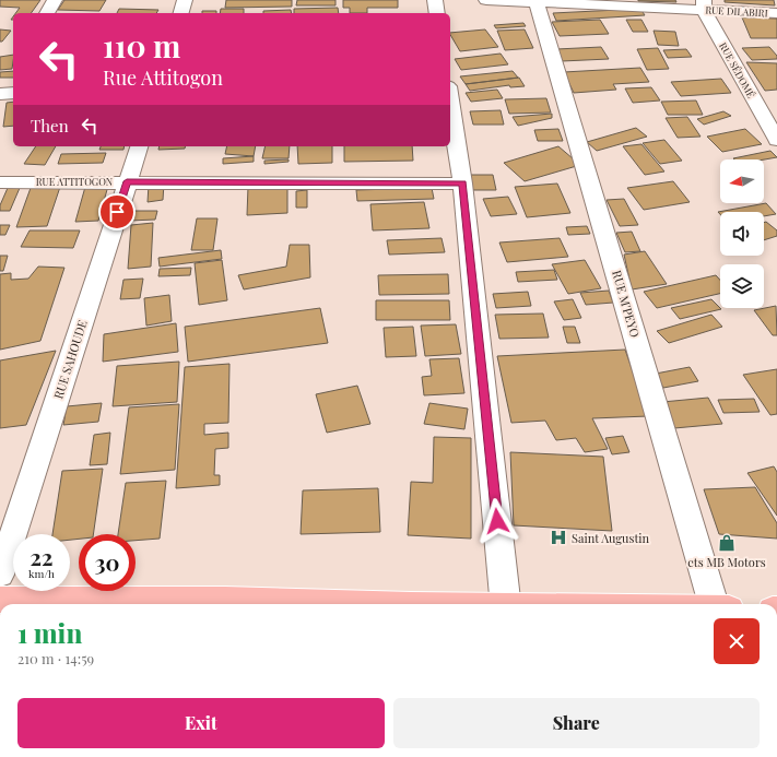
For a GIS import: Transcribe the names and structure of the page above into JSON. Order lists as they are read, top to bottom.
{
  "streets": {
    "street": [
      "RUE DILABIRI",
      "RUE SÉDOMÉ",
      "RUE ATTITOGON",
      "RUE M'PEYO",
      "RUE SAHOUDE"
    ]
  },
  "crossings": [
    ["RUE DILABIRI", "RUE SÉDOMÉ"],
    ["RUE DILABIRI", "RUE M'PEYO"],
    ["RUE ATTITOGON", "RUE SAHOUDE"]
  ],
  "places": {
    "hospital": ["Saint Augustin"],
    "shop": ["ets MB Motors"]
  },
  "north": "left",
  "page": {
    "turn": ["110 m", "Rue Attitogon"],
    "then": "Then",
    "speed": "22 km/h",
    "limit": "30",
    "heading": ["1 min", "210 m · 14:59"],
    "buttons": ["Exit", "Share"]
  }
}
